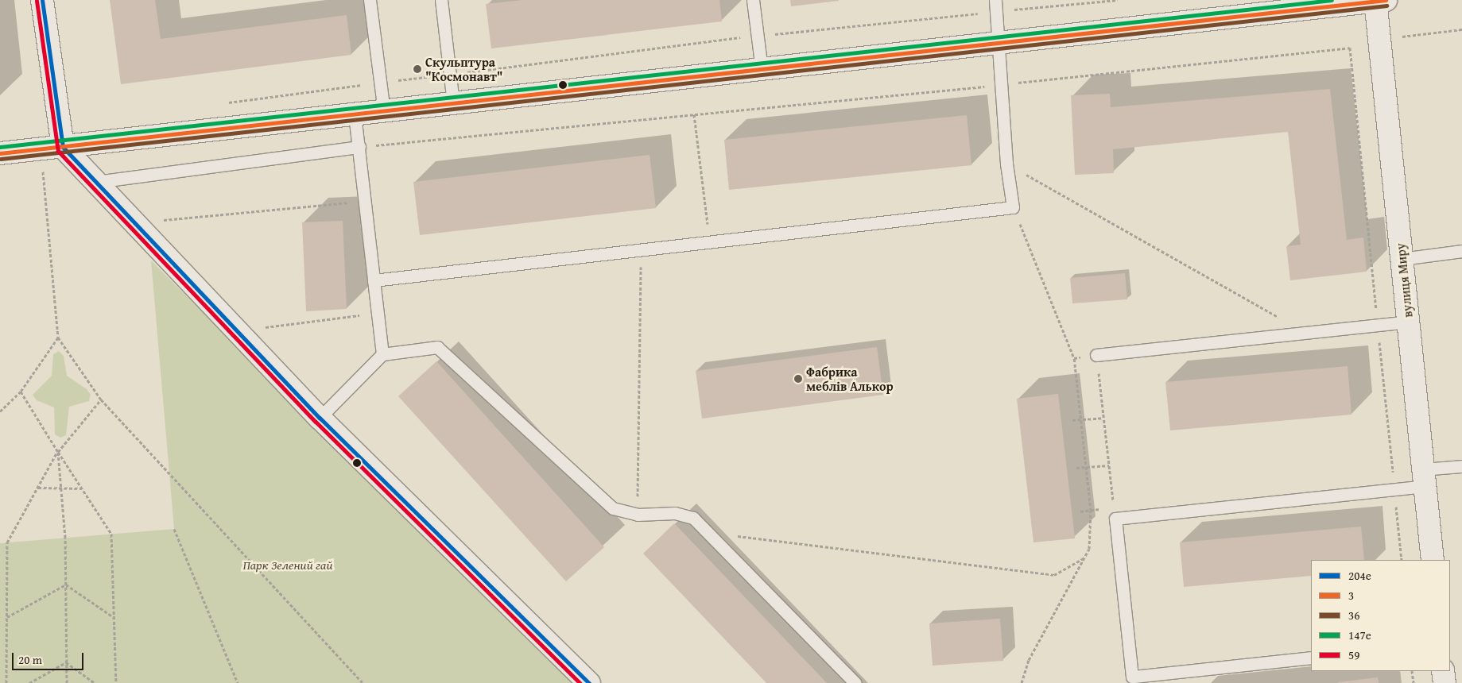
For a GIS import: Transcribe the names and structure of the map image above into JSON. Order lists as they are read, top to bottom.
{
  "streets": {
    "street": ["вулиця Миру"]
  },
  "parks": ["Парк Зелений гай"],
  "places": ["Скульптура \"Космонавт\"", "Фабрика меблів Алькор"],
  "lines": [
    "transit line 204е",
    "transit line 3",
    "transit line 147е",
    "transit line 59",
    "transit line 36"
  ],
  "legend": [
    "204е",
    "3",
    "36",
    "147е",
    "59"
  ],
  "scale_bar": "20 m"
}
